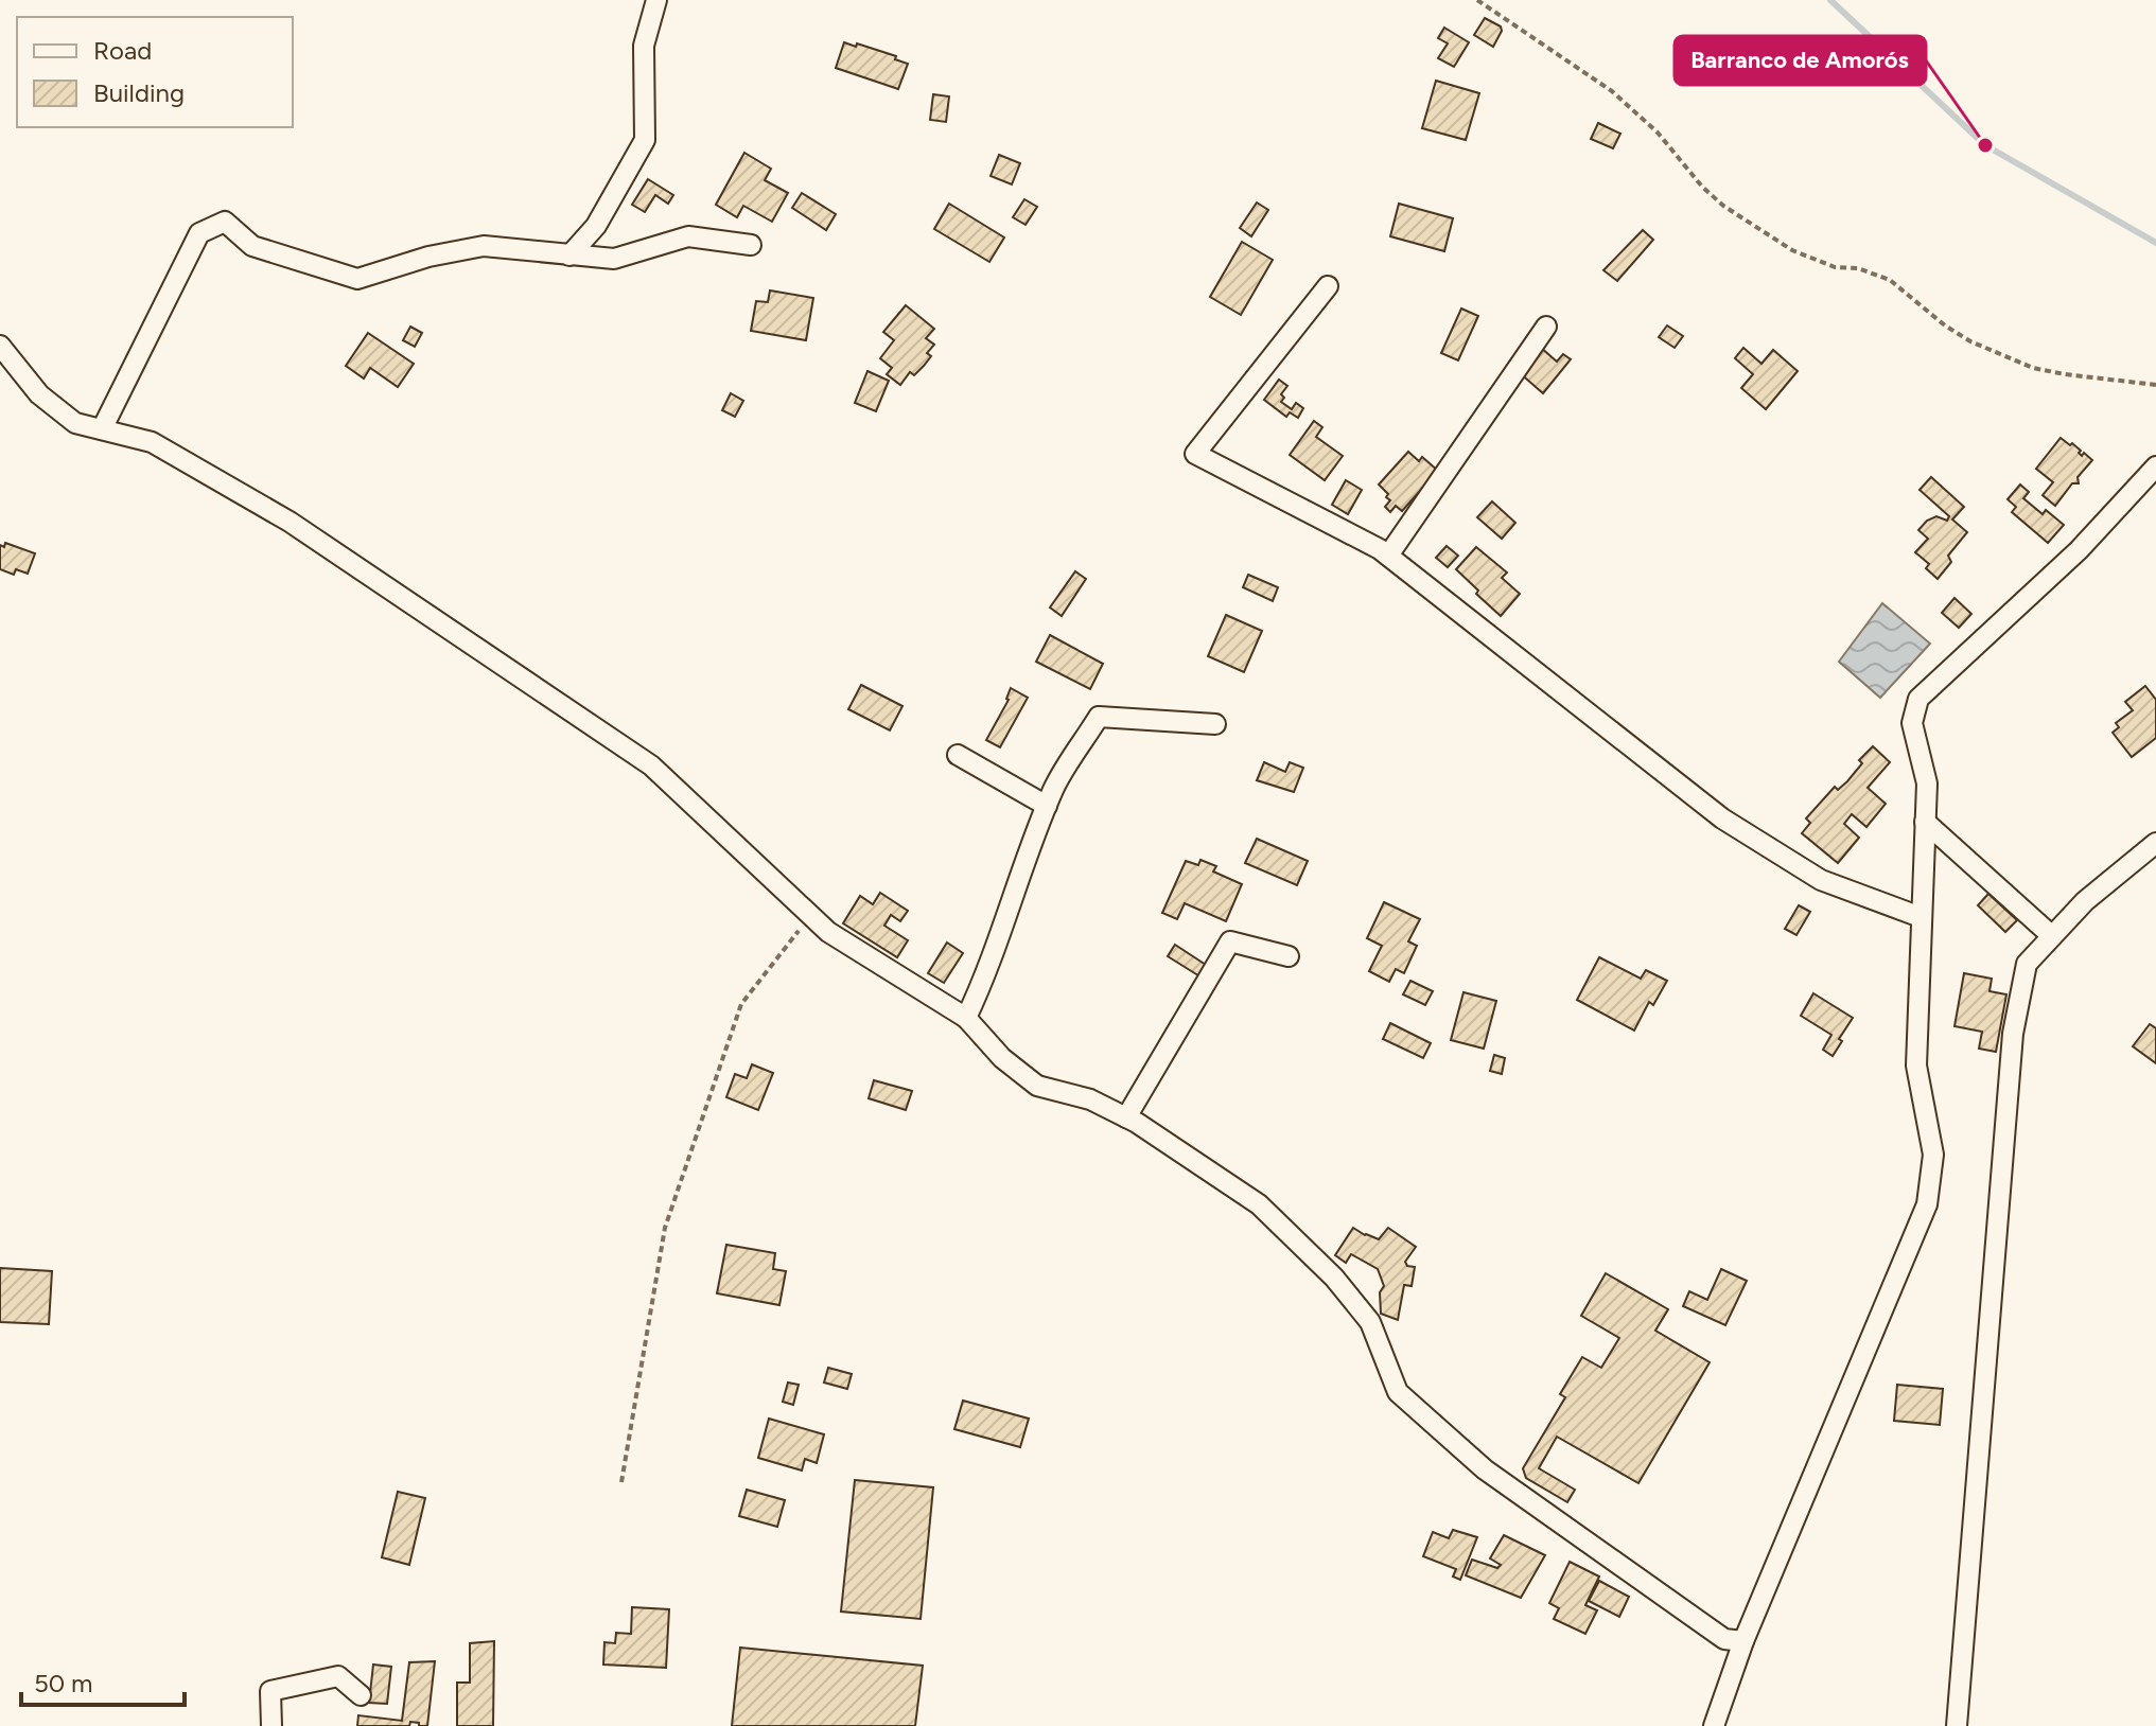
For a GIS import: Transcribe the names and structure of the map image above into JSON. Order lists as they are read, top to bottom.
{
  "places": ["Barranco de Amorós"],
  "legend": ["Road", "Building"],
  "scale_bar": "50 m"
}
